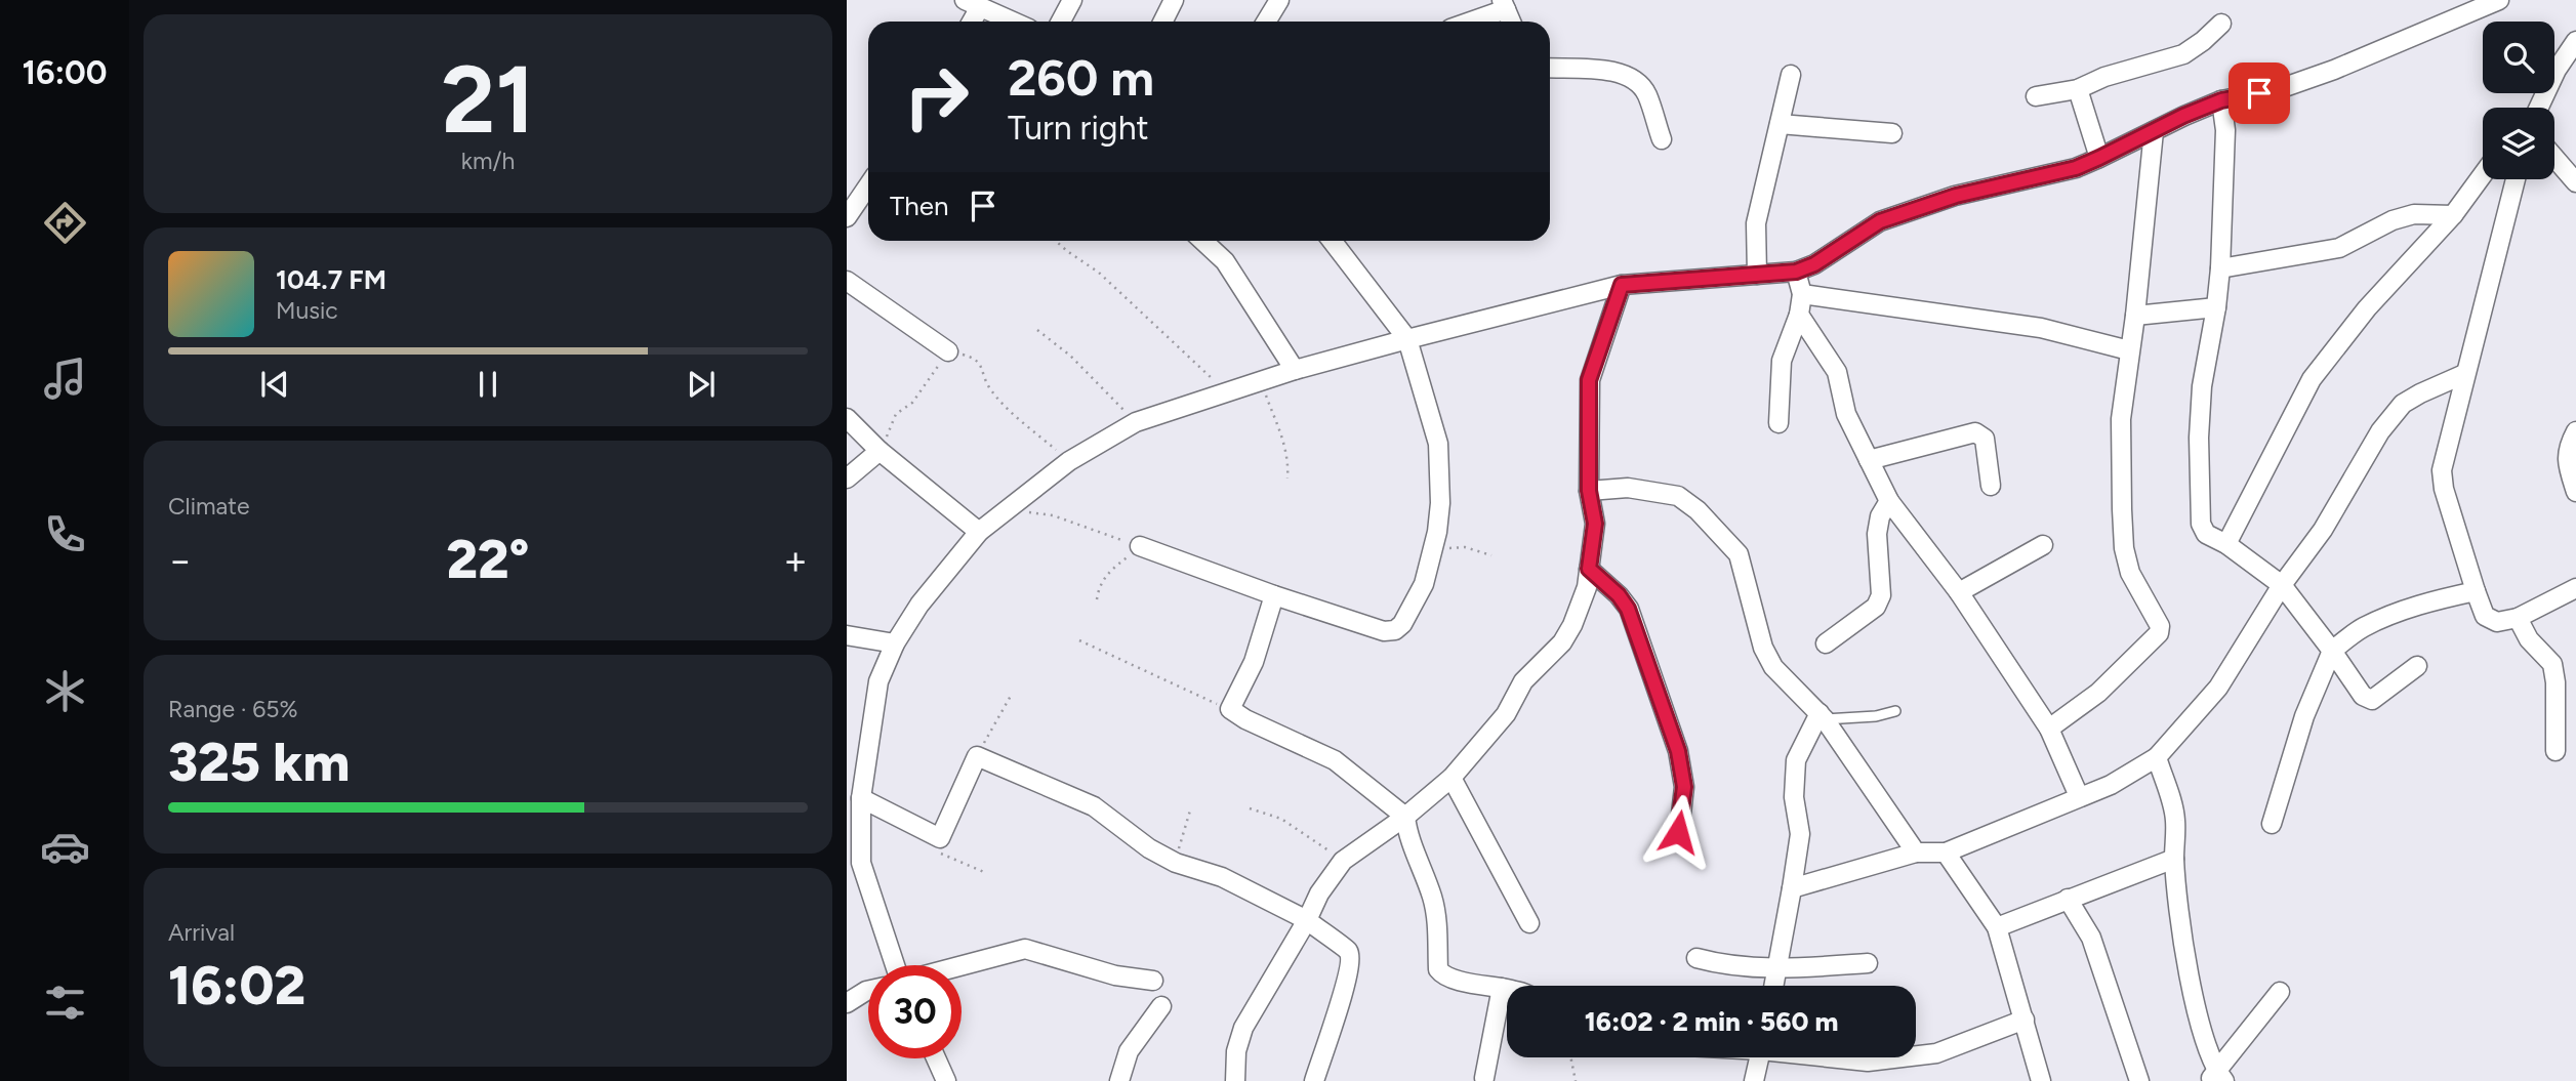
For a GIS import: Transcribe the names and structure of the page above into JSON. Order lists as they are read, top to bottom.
{
  "page": {
    "tabs": "16:00",
    "tile": [
      ["21", "km/h"],
      "Climate",
      ["Range · 65%", "325 km"],
      ["Arrival", "16:02"]
    ],
    "turn": ["260 m", "Turn right"],
    "then": "Then",
    "song": ["104.7 FM", "Music"],
    "heat": ["−", "22°", "+"],
    "limit": "30",
    "trip": "16:02 · 2 min · 560 m"
  }
}
